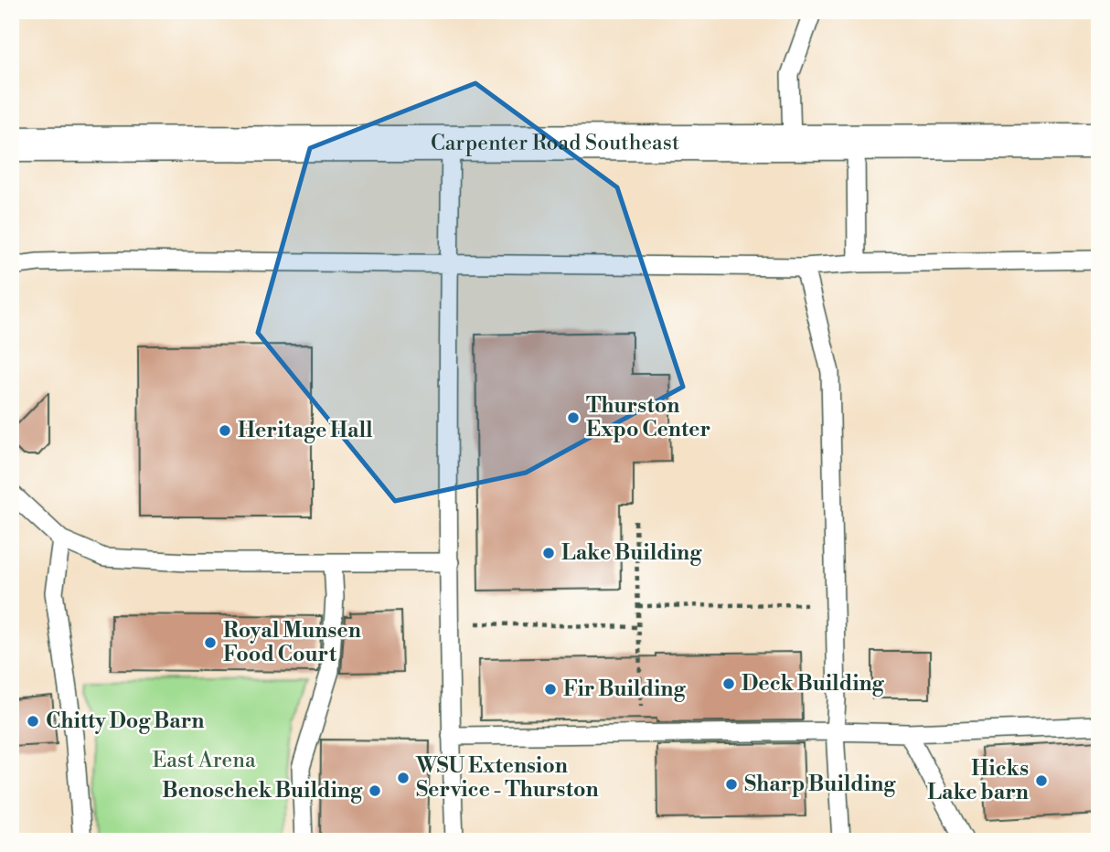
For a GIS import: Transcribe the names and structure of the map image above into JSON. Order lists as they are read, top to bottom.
{
  "streets": {
    "street": ["Carpenter Road Southeast"]
  },
  "parks": ["East Arena"],
  "places": [
    "Thurston Expo Center",
    "Heritage Hall",
    "Lake Building",
    "Royal Munsen Food Court",
    "Deck Building",
    "Fir Building",
    "Chitty Dog Barn",
    "WSU Extension Service - Thurston",
    "Hicks Lake barn",
    "Sharp Building",
    "Benoschek Building"
  ]
}
